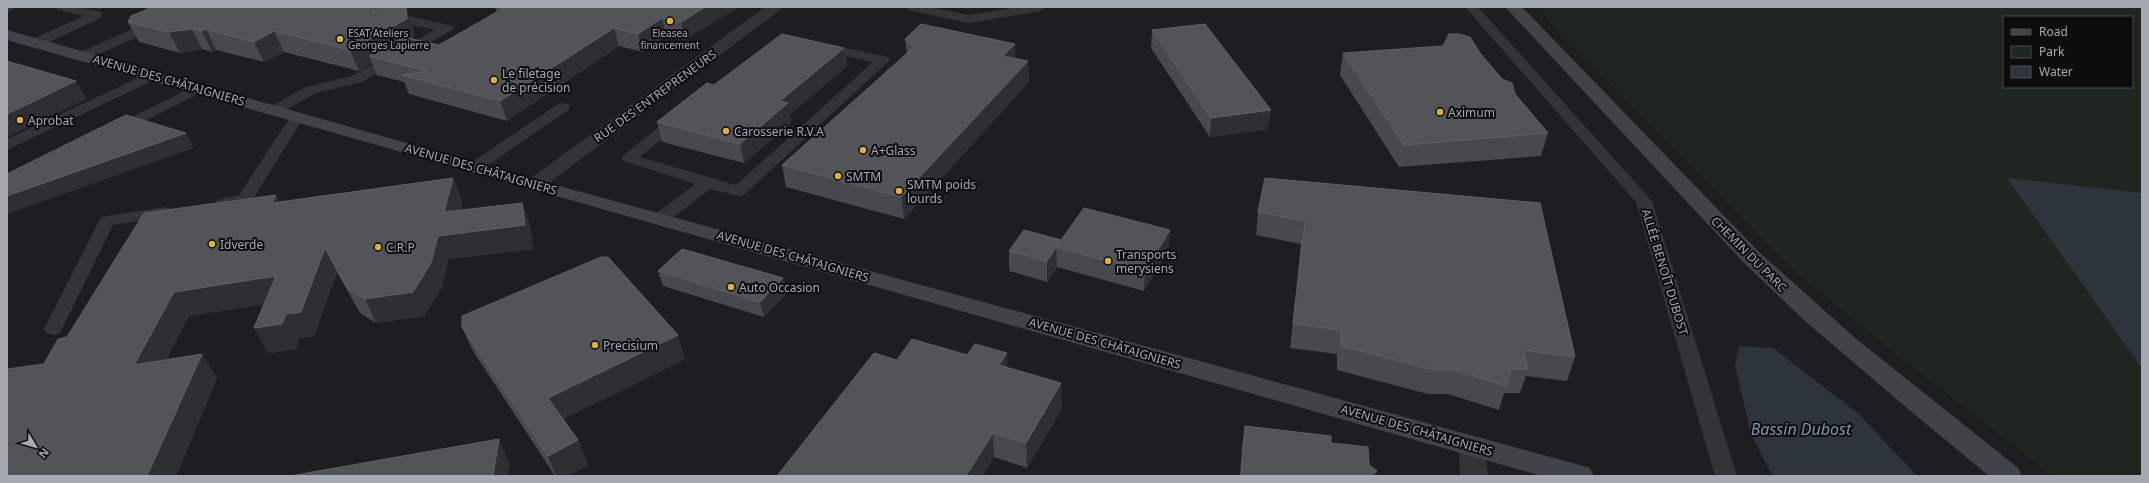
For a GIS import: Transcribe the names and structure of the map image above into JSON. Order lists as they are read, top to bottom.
{
  "streets": {
    "street": ["AVENUE DES CHÂTAIGNIERS", "RUE DES ENTREPRENEURS", "CHEMIN DU PARC"],
    "lane": ["ALLÉE BENOÎT DUBOST"]
  },
  "crossings": [
    ["AVENUE DES CHÂTAIGNIERS", "RUE DES ENTREPRENEURS"]
  ],
  "water": ["Bassin Dubost"],
  "places": [
    "Eleasea financement",
    "ESAT Ateliers Georges Lapierre",
    "Le filetage de précision",
    "Aximum",
    "Aprobat",
    "Carosserie R.V.A",
    "A+Glass",
    "SMTM",
    "SMTM poids lourds",
    "Idverde",
    "C.R.P",
    "Transports merysiens",
    "Auto Occasion",
    "Precisium"
  ],
  "legend": ["Road", "Park", "Water"],
  "north": "bottom right"
}
